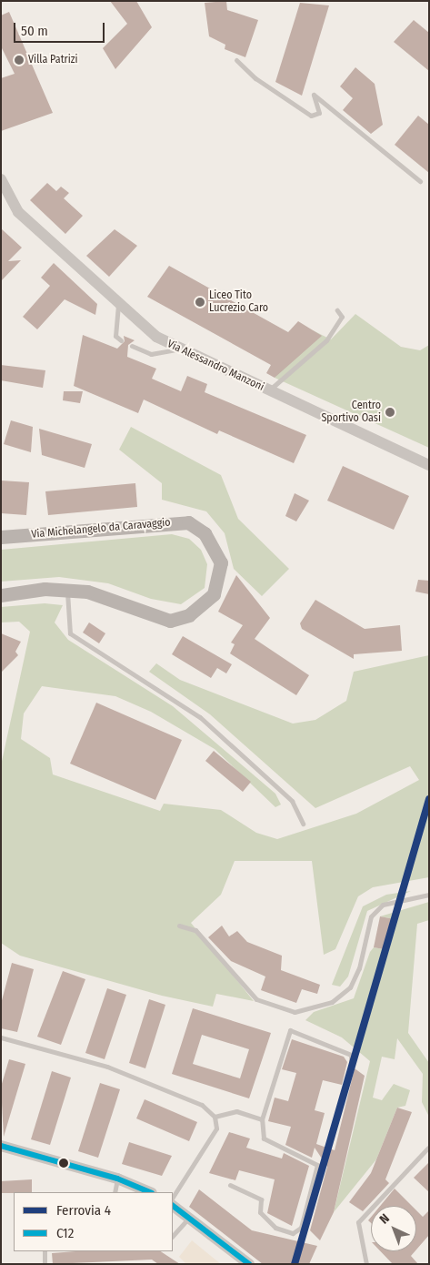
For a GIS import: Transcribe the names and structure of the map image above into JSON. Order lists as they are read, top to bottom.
{
  "streets": {
    "main road": ["Via Michelangelo da Caravaggio"],
    "street": ["Via Alessandro Manzoni"]
  },
  "places": ["Villa Patrizi", "Liceo Tito Lucrezio Caro", "Centro Sportivo Oasi"],
  "lines": ["rail line 4", "transit line C12"],
  "legend": ["Ferrovia 4", "C12"],
  "scale_bar": "50 m",
  "north": "top left"
}
